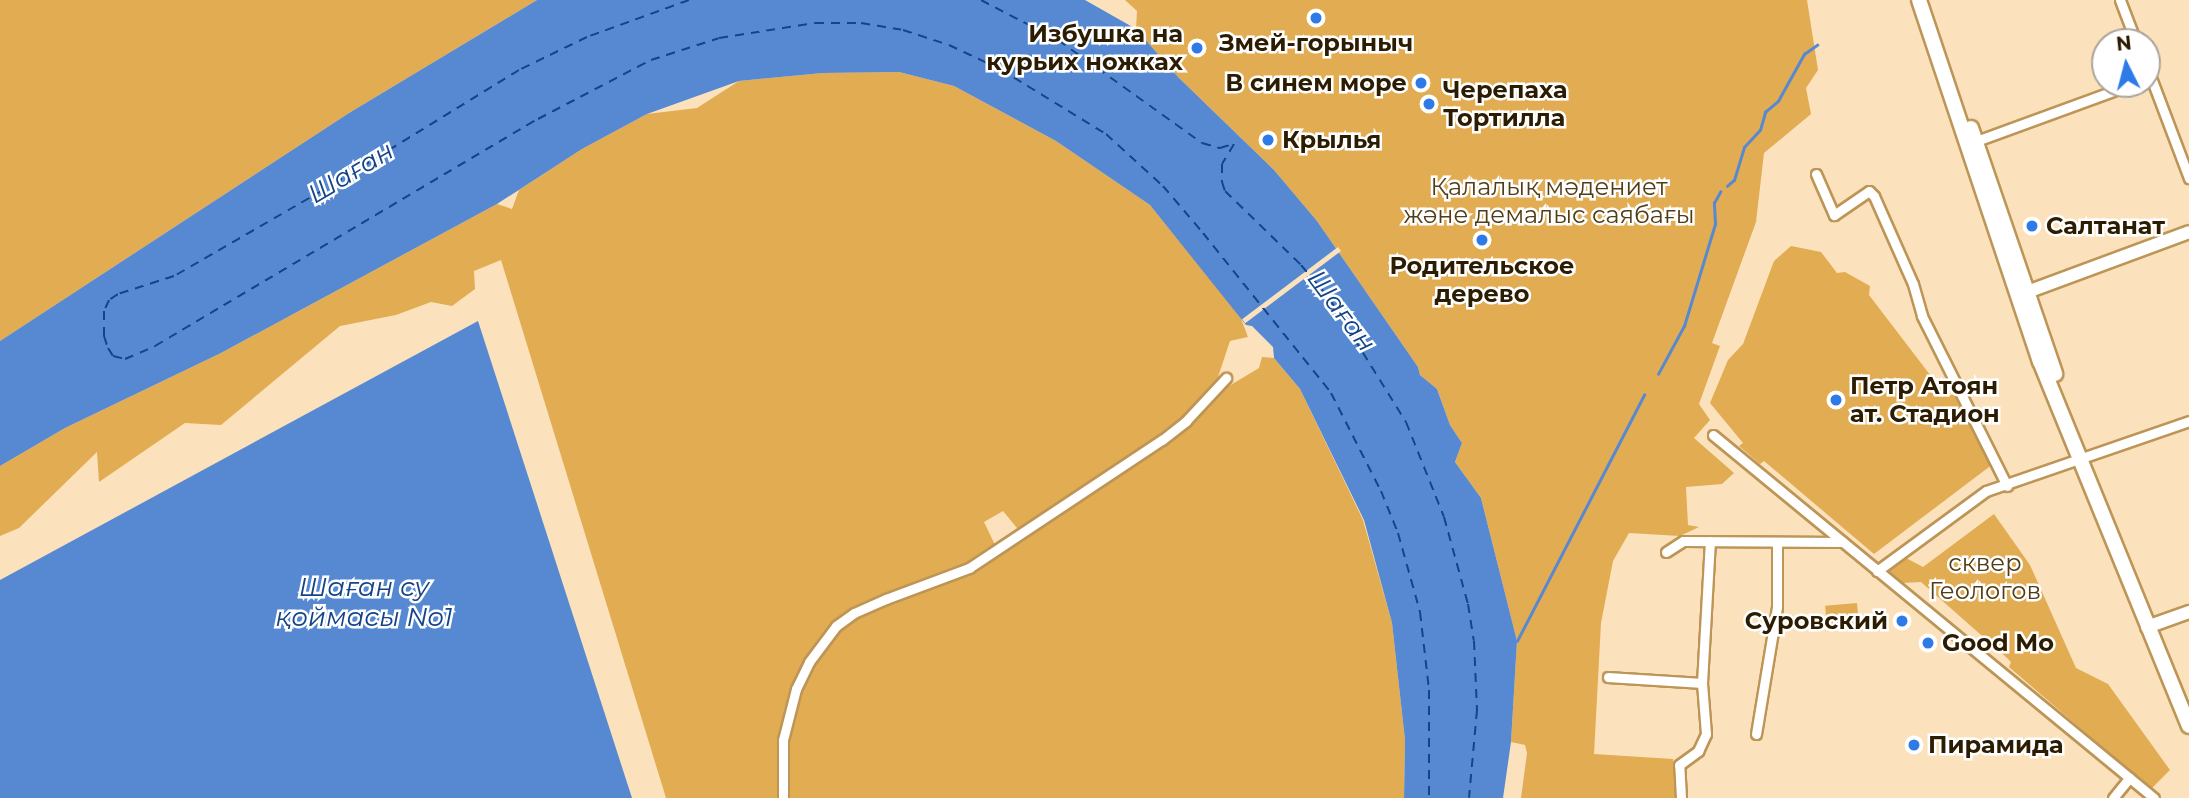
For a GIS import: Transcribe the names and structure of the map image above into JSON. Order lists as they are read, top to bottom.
{
  "water": ["Шаған", "Шаған су қоймасы No1"],
  "parks": ["Қалалық мәдениет және демалыс саябағы", "сквер Геологов"],
  "places": [
    "Змей-горыныч",
    "Избушка на курьих ножках",
    "В синем море",
    "Черепаха Тортилла",
    "Крылья",
    "Салтанат",
    "Родительское дерево",
    "Петр Атоян ат. Стадион",
    "Суровский",
    "Good Mo",
    "Пирамида"
  ],
  "north": "top"
}
